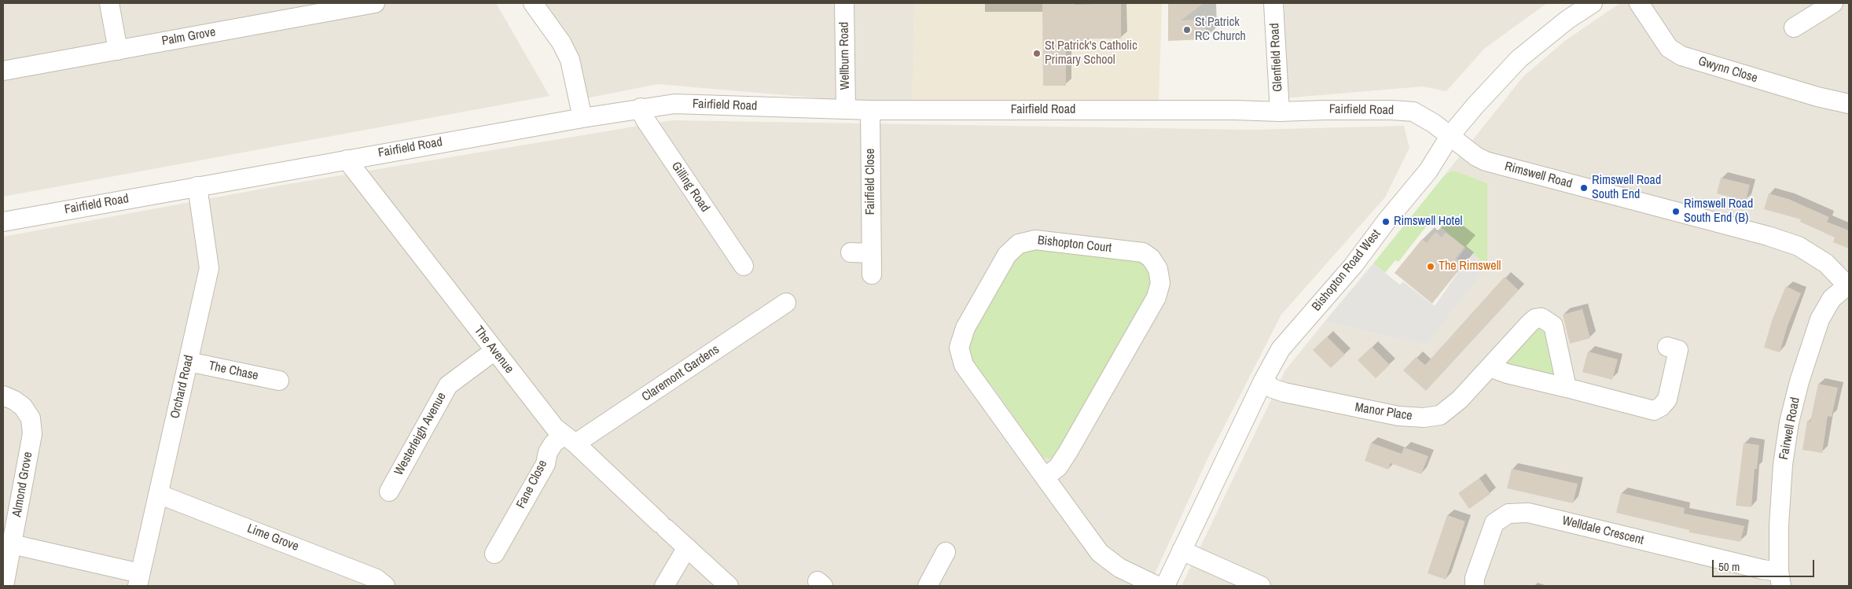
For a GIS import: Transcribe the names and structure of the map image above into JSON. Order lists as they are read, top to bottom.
{
  "streets": {
    "street": [
      "Palm Grove",
      "Wellburn Road",
      "Glenfield Road",
      "Gwynn Close",
      "Fairfield Road",
      "Rimswell Road",
      "Fairfield Close",
      "Gilling Road",
      "Bishopton Court",
      "Bishopton Road West",
      "The Avenue",
      "The Chase",
      "Claremont Gardens",
      "Orchard Road",
      "Manor Place",
      "Fairwell Road",
      "Westerleigh Avenue",
      "Almond Grove",
      "Fane Close",
      "Welldale Crescent",
      "Lime Grove"
    ]
  },
  "crossings": [
    ["Wellburn Road", "Fairfield Road"],
    ["Glenfield Road", "Fairfield Road"],
    ["Fairfield Road", "Rimswell Road"],
    ["Fairfield Road", "Fairfield Close"],
    ["Fairfield Road", "Gilling Road"],
    ["Fairfield Road", "Bishopton Road West"],
    ["Fairfield Road", "The Avenue"],
    ["Fairfield Road", "Orchard Road"],
    ["Rimswell Road", "Bishopton Road West"],
    ["Rimswell Road", "Fairwell Road"],
    ["Bishopton Road West", "Manor Place"],
    ["The Avenue", "Claremont Gardens"],
    ["The Avenue", "Westerleigh Avenue"],
    ["The Avenue", "Fane Close"],
    ["The Chase", "Orchard Road"],
    ["Claremont Gardens", "Fane Close"],
    ["Orchard Road", "Lime Grove"],
    ["Fairwell Road", "Welldale Crescent"]
  ],
  "places": [
    "St Patrick RC Church",
    "St Patrick's Catholic Primary School",
    "Rimswell Road South End",
    "Rimswell Road South End (B)",
    "Rimswell Hotel",
    "The Rimswell"
  ],
  "scale_bar": "50 m"
}
